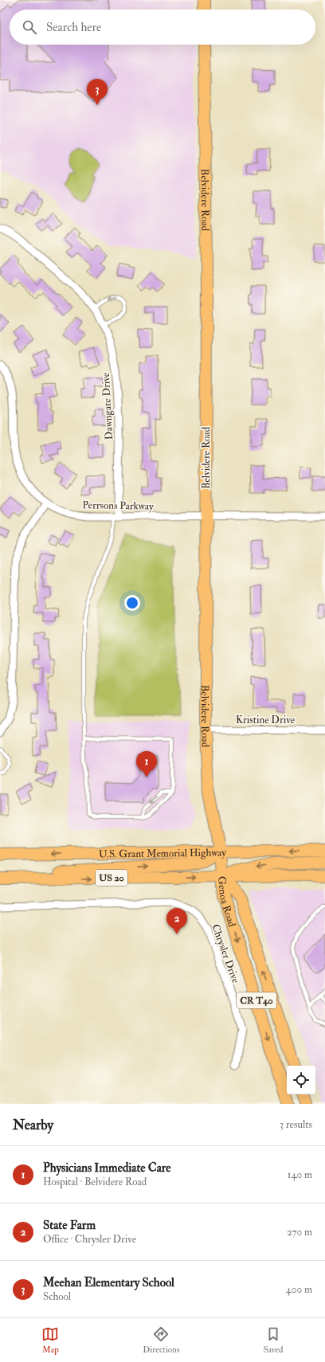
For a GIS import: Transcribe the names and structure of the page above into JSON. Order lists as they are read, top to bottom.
{
  "streets": {
    "main road": [
      "Belvidere Road",
      "U.S. Grant Memorial Highway",
      "US 20",
      "Genoa Road",
      "CR T40"
    ],
    "street": [
      "Dawngate Drive",
      "Perrsons Parkway",
      "Kristine Drive",
      "Chrysler Drive"
    ]
  },
  "crossings": [
    ["Belvidere Road", "Perrsons Parkway"],
    ["Belvidere Road", "Kristine Drive"],
    ["Belvidere Road", "U.S. Grant Memorial Highway"],
    ["Belvidere Road", "US 20"],
    ["Belvidere Road", "Genoa Road"],
    ["Dawngate Drive", "Perrsons Parkway"],
    ["US 20", "Genoa Road"]
  ],
  "page": {
    "search": "Search here",
    "pins": ["3", "1", "2"],
    "heading": ["Nearby", "3 results"],
    "list": [
      {
        "mark": "1",
        "name": "Physicians Immediate Care",
        "note": "Hospital · Belvidere Road",
        "value": "140 m"
      },
      {
        "mark": "2",
        "name": "State Farm",
        "note": "Office · Chrysler Drive",
        "value": "270 m"
      },
      {
        "mark": "3",
        "name": "Meehan Elementary School",
        "note": "School",
        "value": "400 m"
      }
    ],
    "nav": ["Map", "Directions", "Saved"]
  }
}
